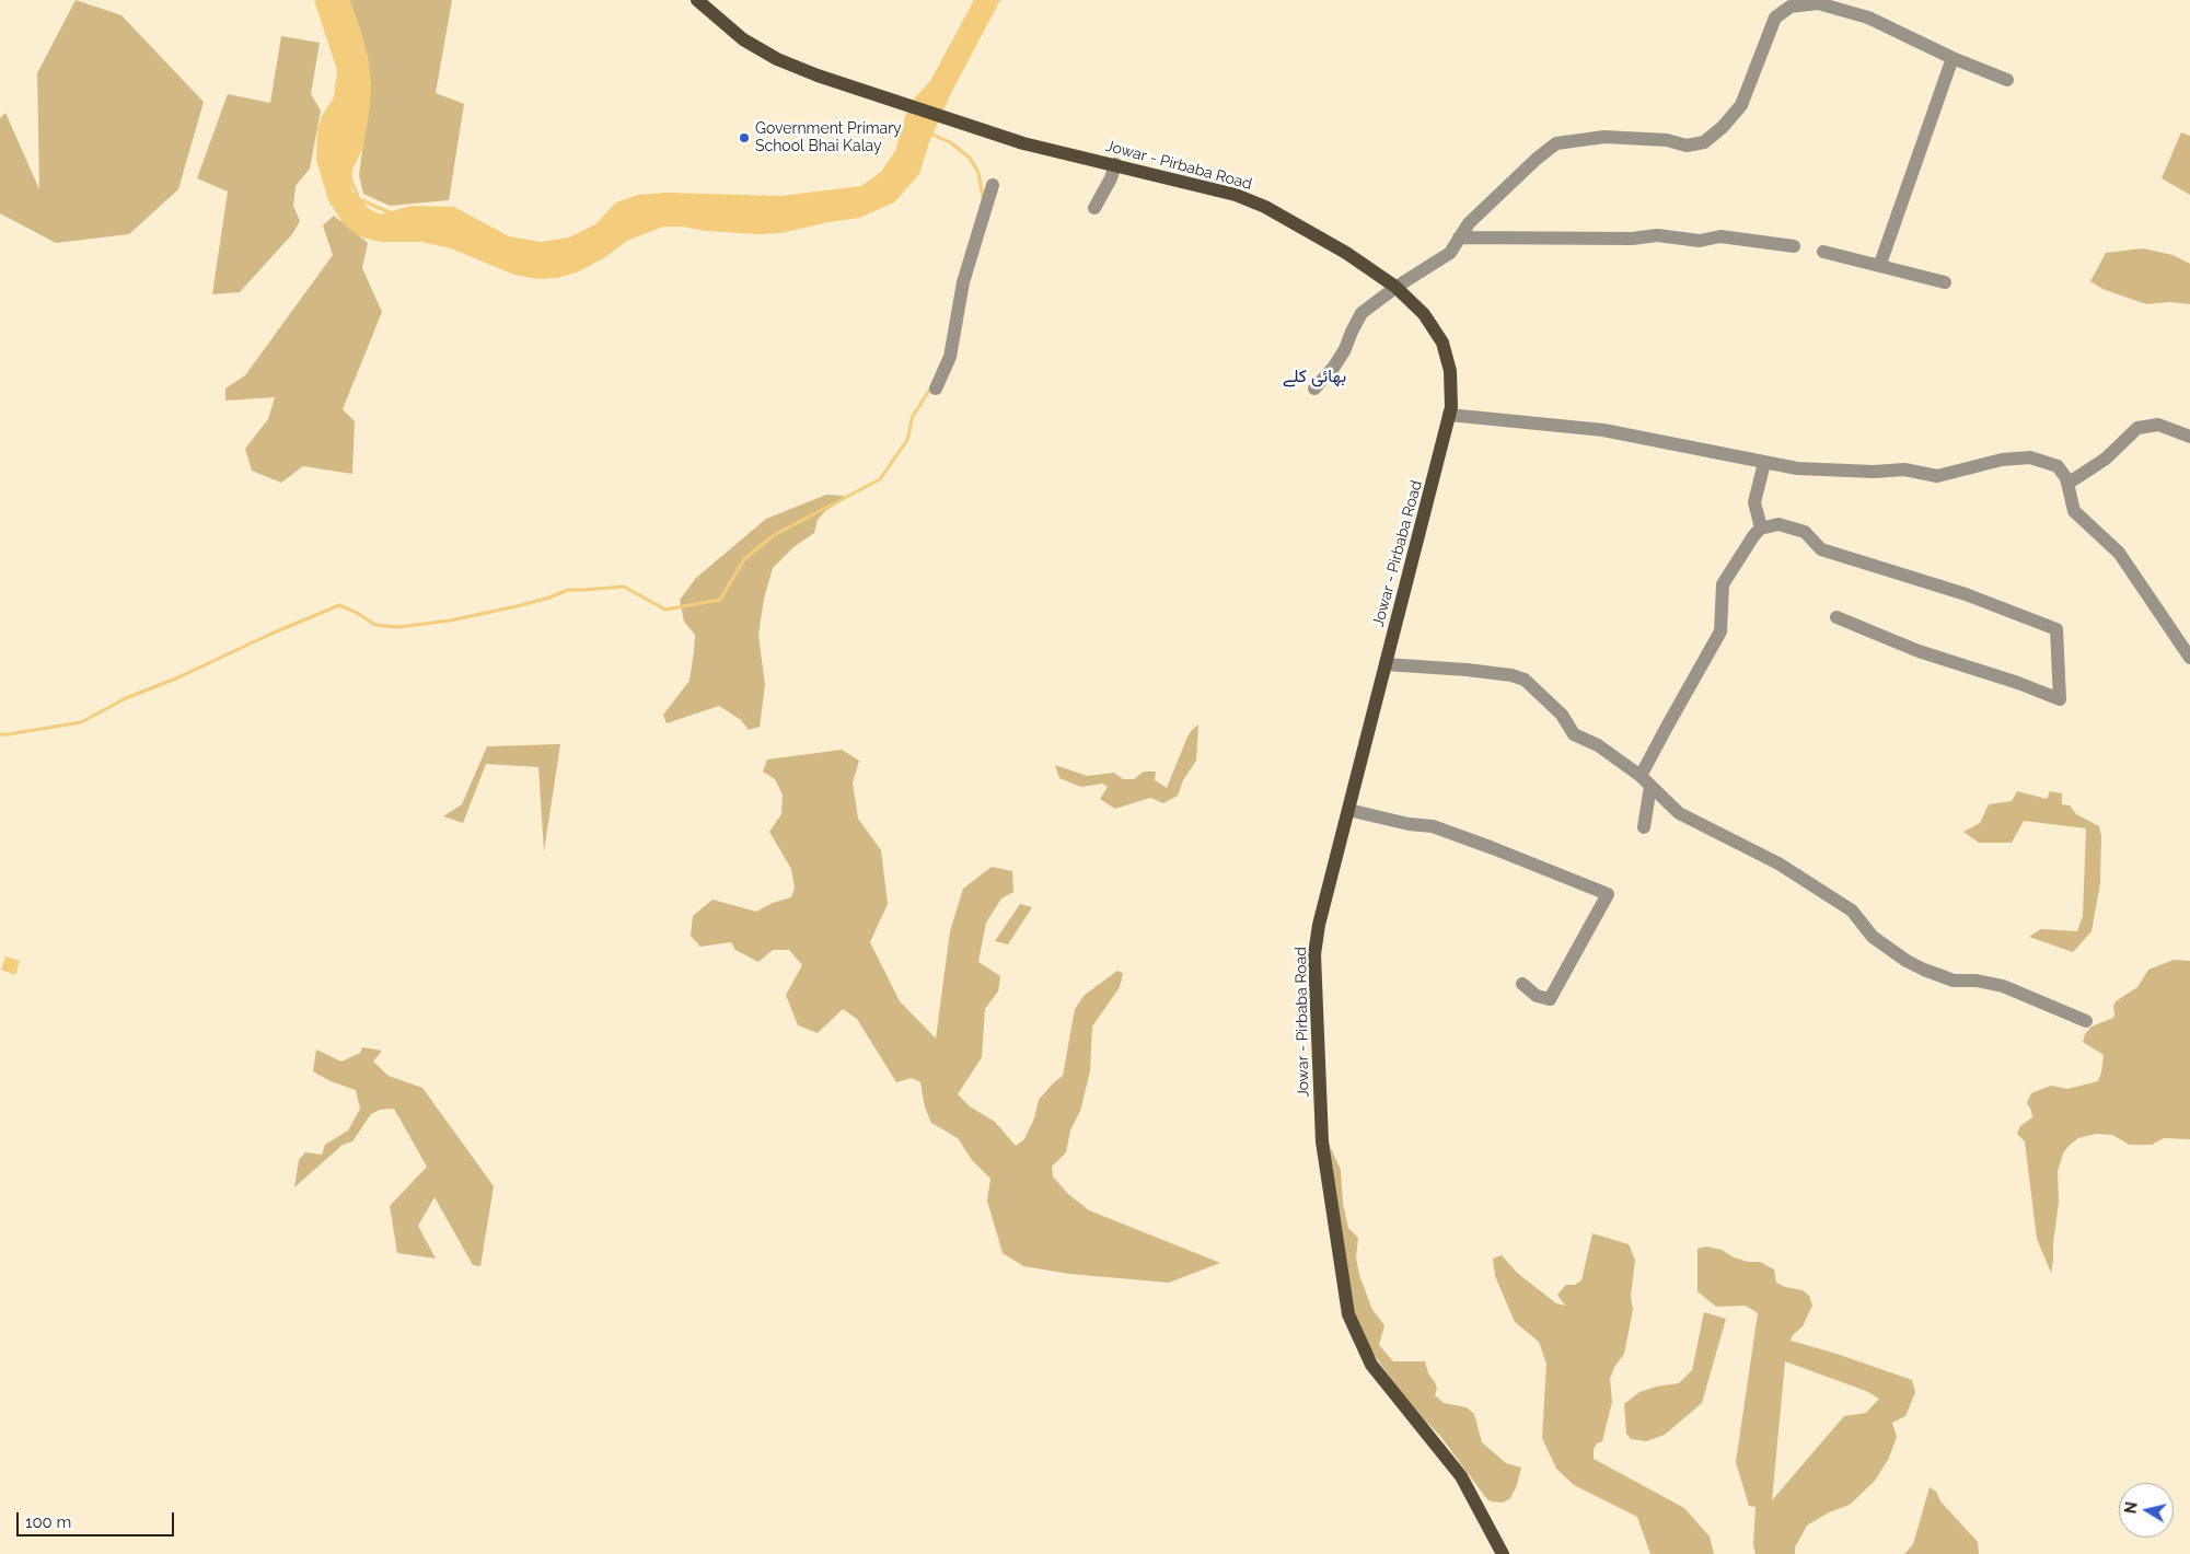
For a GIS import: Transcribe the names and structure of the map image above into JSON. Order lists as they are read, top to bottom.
{
  "streets": {
    "main road": ["Jowar - Pirbaba Road"]
  },
  "districts": ["بھائی كلے"],
  "places": ["Government Primary School Bhai Kalay"],
  "scale_bar": "100 m",
  "north": "left"
}
